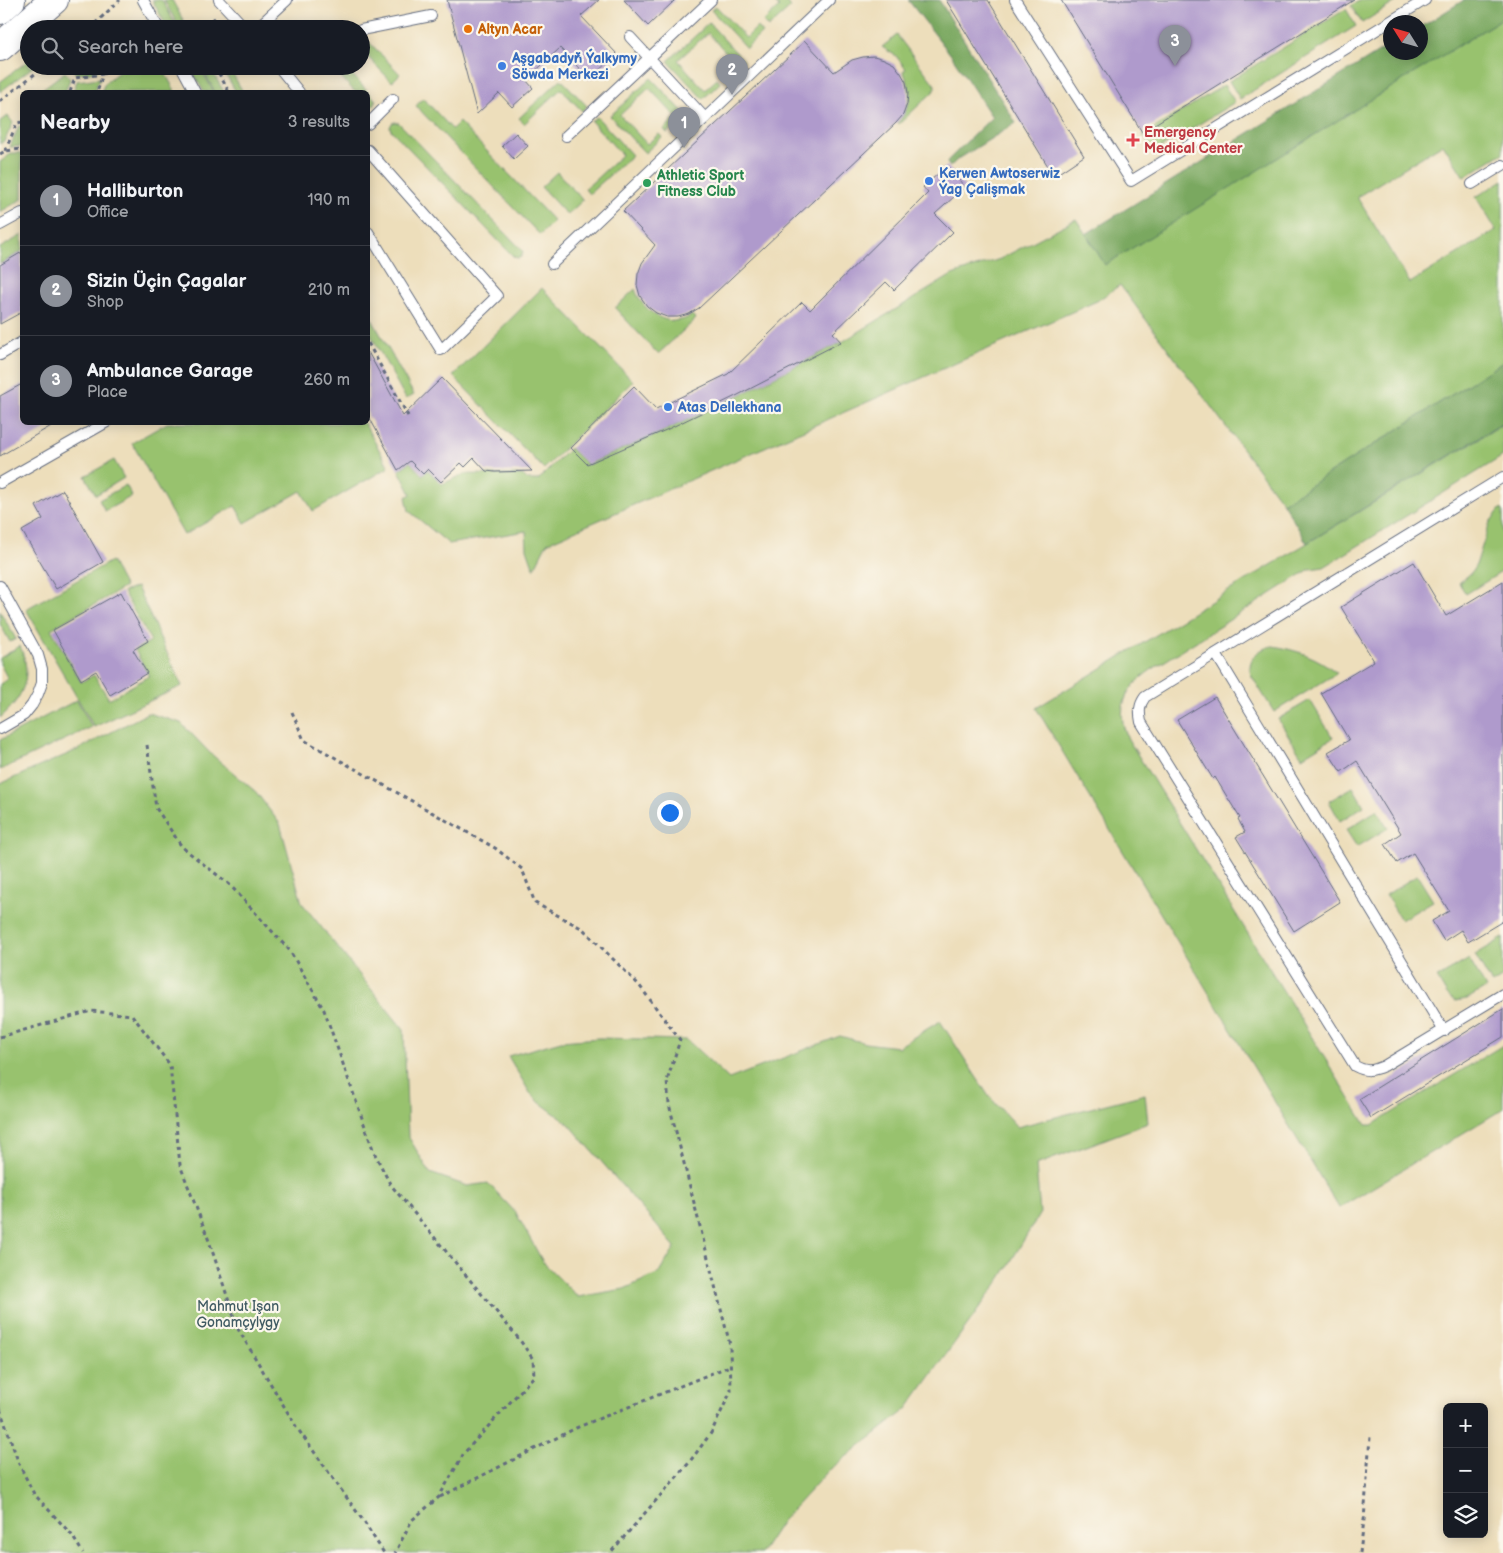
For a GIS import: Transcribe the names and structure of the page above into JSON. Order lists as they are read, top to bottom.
{
  "parks": ["Mahmut Işan Gonamçylygy"],
  "places": {
    "other": [
      "Altyn Acar",
      "Aşgabadyň Ýalkymy Söwda Merkezi",
      "Kerwen Awtoserwiz Ýag Çalişmak",
      "Athletic Sport Fitness Club",
      "Atas Dellekhana"
    ],
    "health": ["Emergency Medical Center"]
  },
  "north": "top left",
  "page": {
    "search": "Search here",
    "pins": ["3", "2", "1"],
    "heading": ["Nearby", "3 results"],
    "list": [
      {
        "mark": "1",
        "name": "Halliburton",
        "note": "Office",
        "value": "190 m"
      },
      {
        "mark": "2",
        "name": "Sizin Üçin Çagalar",
        "note": "Shop",
        "value": "210 m"
      },
      {
        "mark": "3",
        "name": "Ambulance Garage",
        "note": "Place",
        "value": "260 m"
      }
    ],
    "map_buttons": ["+", "−"]
  }
}
